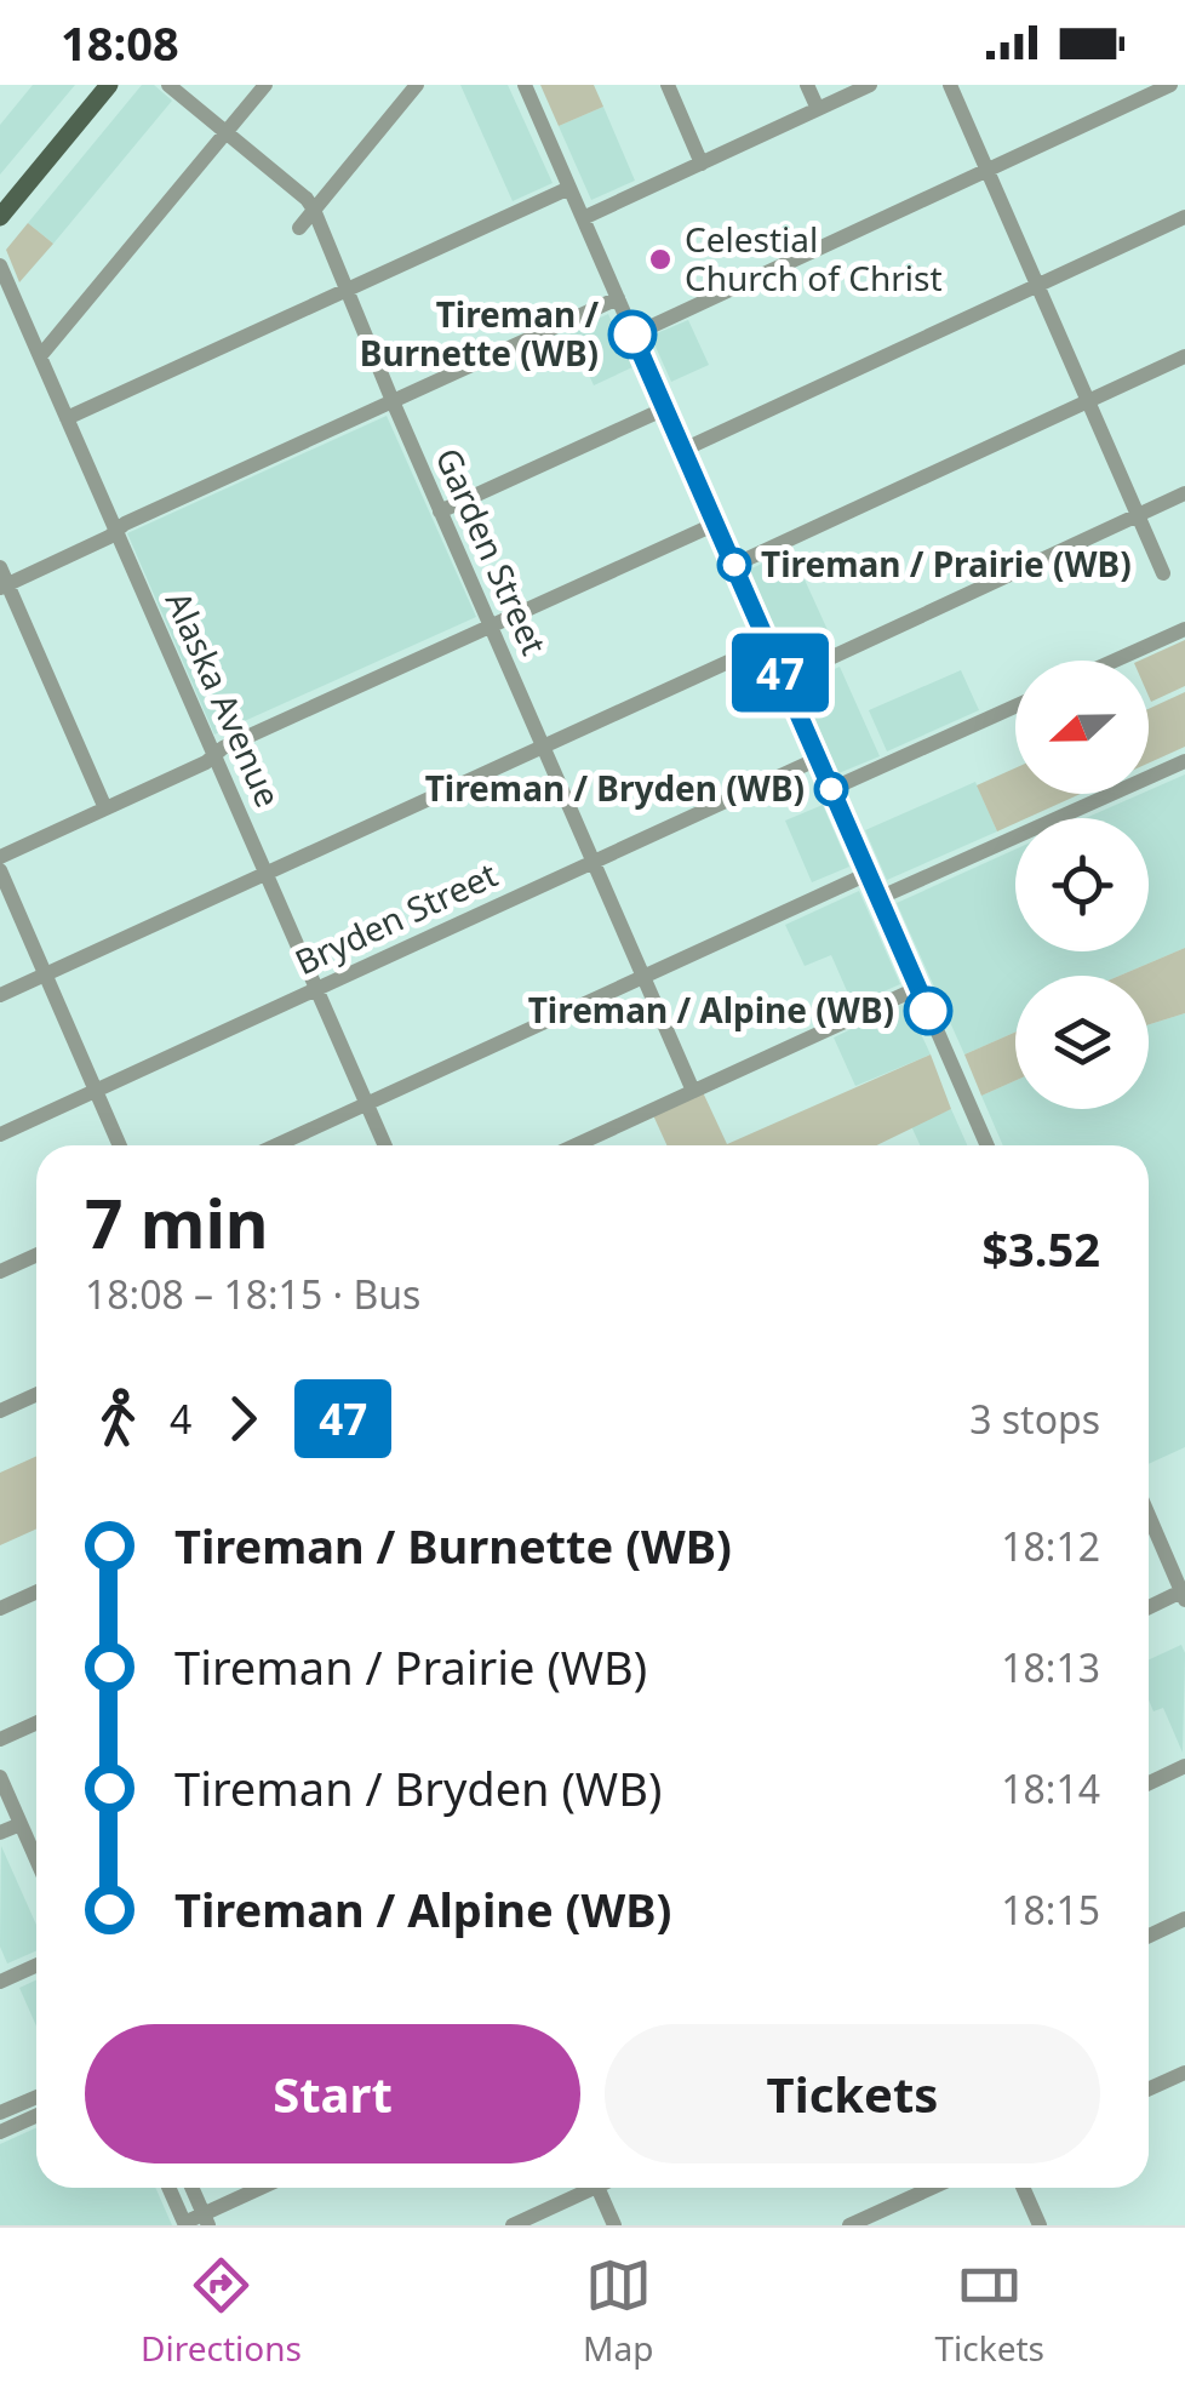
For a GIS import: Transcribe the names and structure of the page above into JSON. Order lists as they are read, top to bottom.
{
  "streets": {
    "street": ["Garden Street", "Alaska Avenue", "Bryden Street"]
  },
  "crossings": [
    ["Garden Street", "Bryden Street"],
    ["Alaska Avenue", "Bryden Street"]
  ],
  "places": [
    "Celestial Church of Christ",
    "Tireman / Burnette (WB)",
    "Tireman / Prairie (WB)",
    "Tireman / Bryden (WB)",
    "Tireman / Alpine (WB)"
  ],
  "lines": ["bus line 47"],
  "north": "left",
  "page": {
    "status": "18:08",
    "on_map": "47",
    "heading": ["7 min", "18:08 – 18:15 · Bus", "$3.52"],
    "legs": ["4", "47", "3 stops"],
    "list": [
      {
        "name": "Tireman / Burnette (WB)",
        "value": "18:12"
      },
      {
        "name": "Tireman / Prairie (WB)",
        "value": "18:13"
      },
      {
        "name": "Tireman / Bryden (WB)",
        "value": "18:14"
      },
      {
        "name": "Tireman / Alpine (WB)",
        "value": "18:15"
      }
    ],
    "buttons": ["Start", "Tickets"],
    "tabs": ["Directions", "Map", "Tickets"]
  }
}
